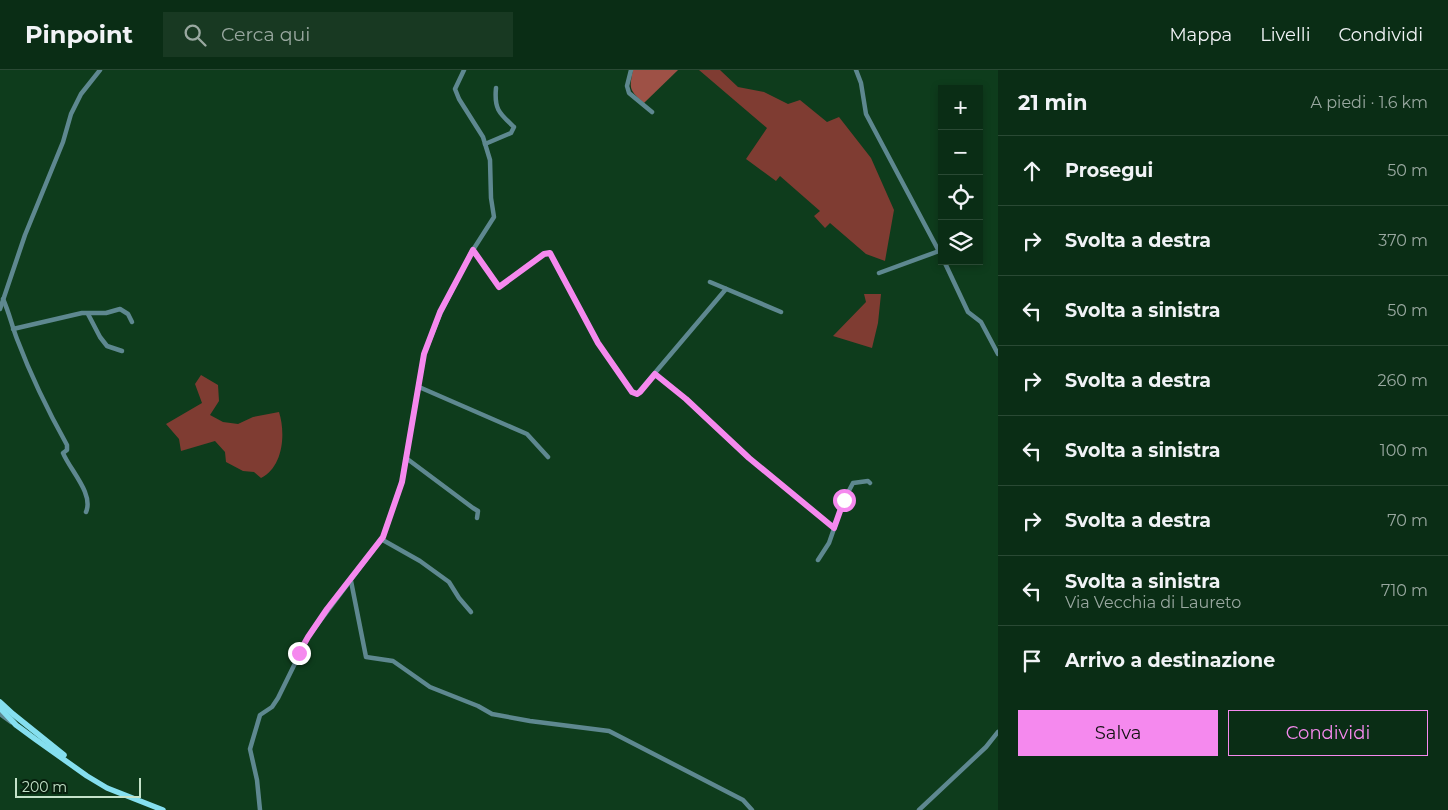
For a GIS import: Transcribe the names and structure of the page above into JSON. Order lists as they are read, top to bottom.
{
  "scale_bar": "200 m",
  "page": {
    "header": "Pinpoint",
    "search": "Cerca qui",
    "nav": ["Mappa", "Livelli", "Condividi"],
    "heading": ["21 min", "A piedi · 1.6 km"],
    "map_buttons": ["+", "−"],
    "list": [
      ["Prosegui", "50 m"],
      ["Svolta a destra", "370 m"],
      ["Svolta a sinistra", "50 m"],
      ["Svolta a destra", "260 m"],
      ["Svolta a sinistra", "100 m"],
      ["Svolta a destra", "70 m"],
      ["Svolta a sinistra", "Via Vecchia di Laureto", "710 m"],
      "Arrivo a destinazione"
    ],
    "buttons": ["Salva", "Condividi"],
    "scale": "200 m"
  }
}
